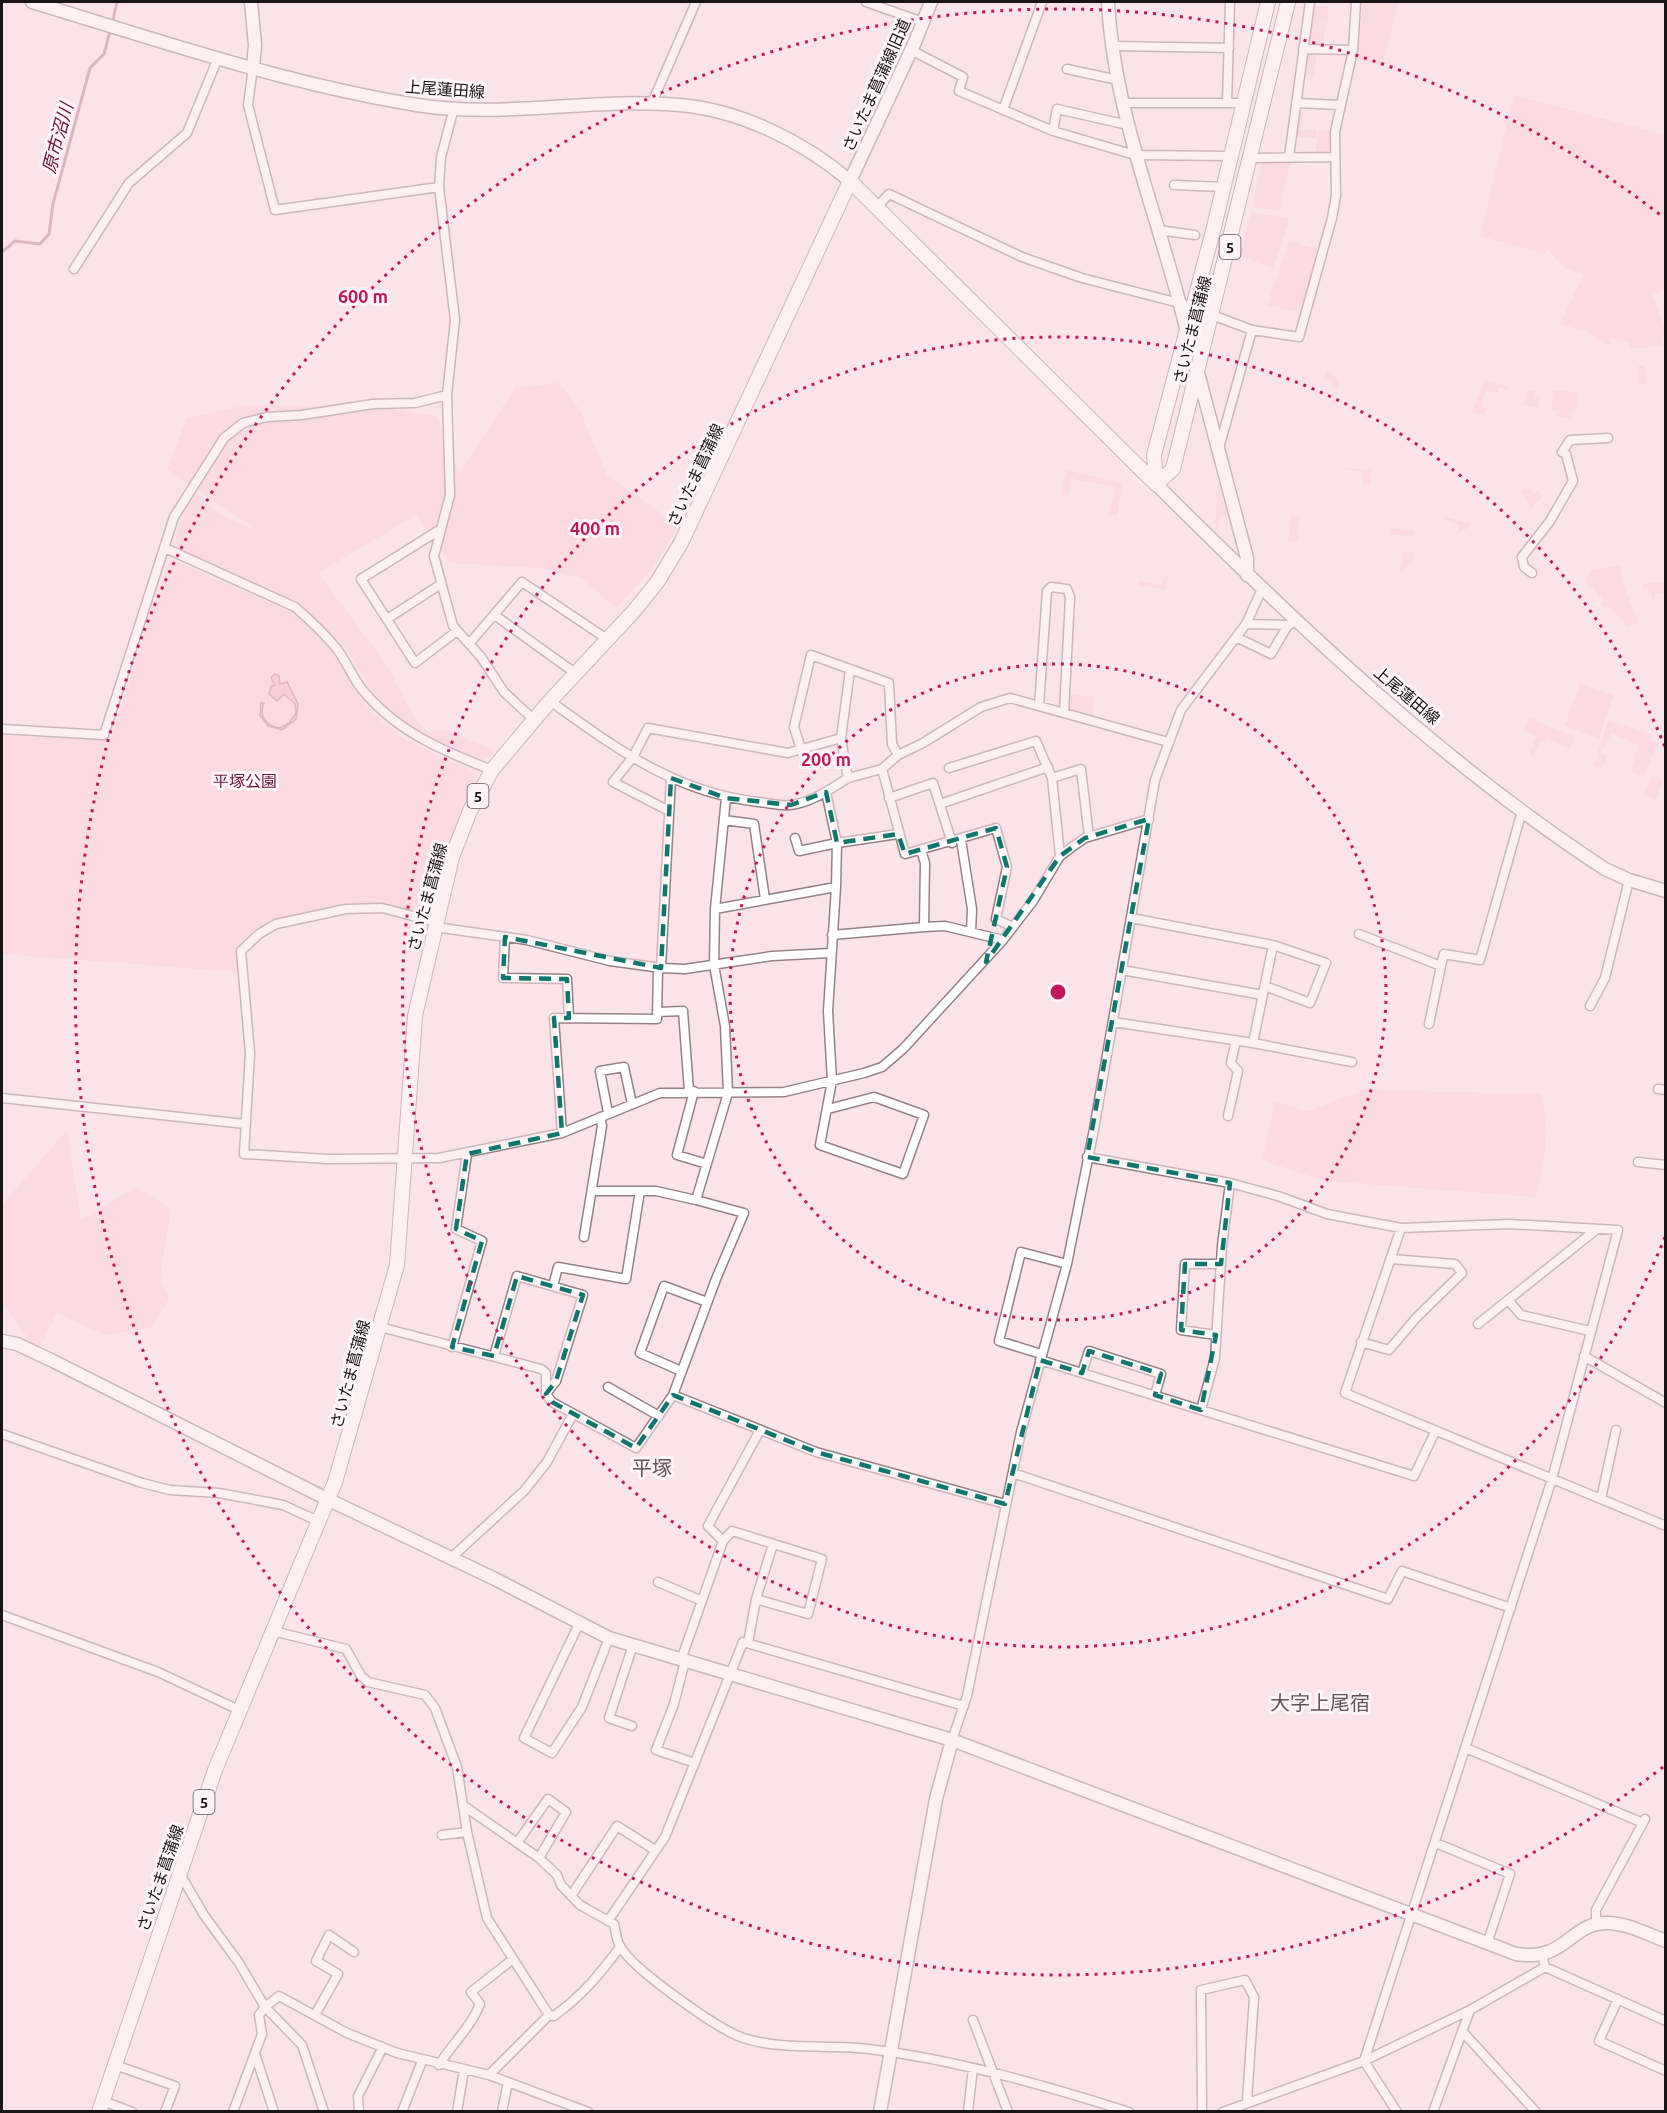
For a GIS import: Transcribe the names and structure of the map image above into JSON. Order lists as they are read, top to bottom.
{
  "streets": {
    "main road": ["5", "さいたま菖蒲線"],
    "street": ["さいたま菖蒲線旧道", "上尾蓮田線"]
  },
  "crossings": [
    ["さいたま菖蒲線旧道", "上尾蓮田線"],
    ["さいたま菖蒲線旧道", "さいたま菖蒲線"],
    ["上尾蓮田線", "さいたま菖蒲線"]
  ],
  "districts": ["平塚", "大字上尾宿"],
  "water": ["原市沼川"],
  "parks": ["平塚公園"],
  "rings": ["600 m", "400 m", "200 m"]
}
